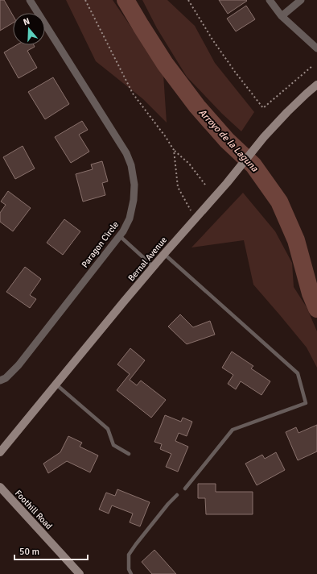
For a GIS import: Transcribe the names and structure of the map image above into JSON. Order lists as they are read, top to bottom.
{
  "streets": {
    "main road": ["Bernal Avenue", "Foothill Road"],
    "street": ["Paragon Circle"]
  },
  "water": ["Arroyo de la Laguna"],
  "scale_bar": "50 m",
  "north": "top"
}
